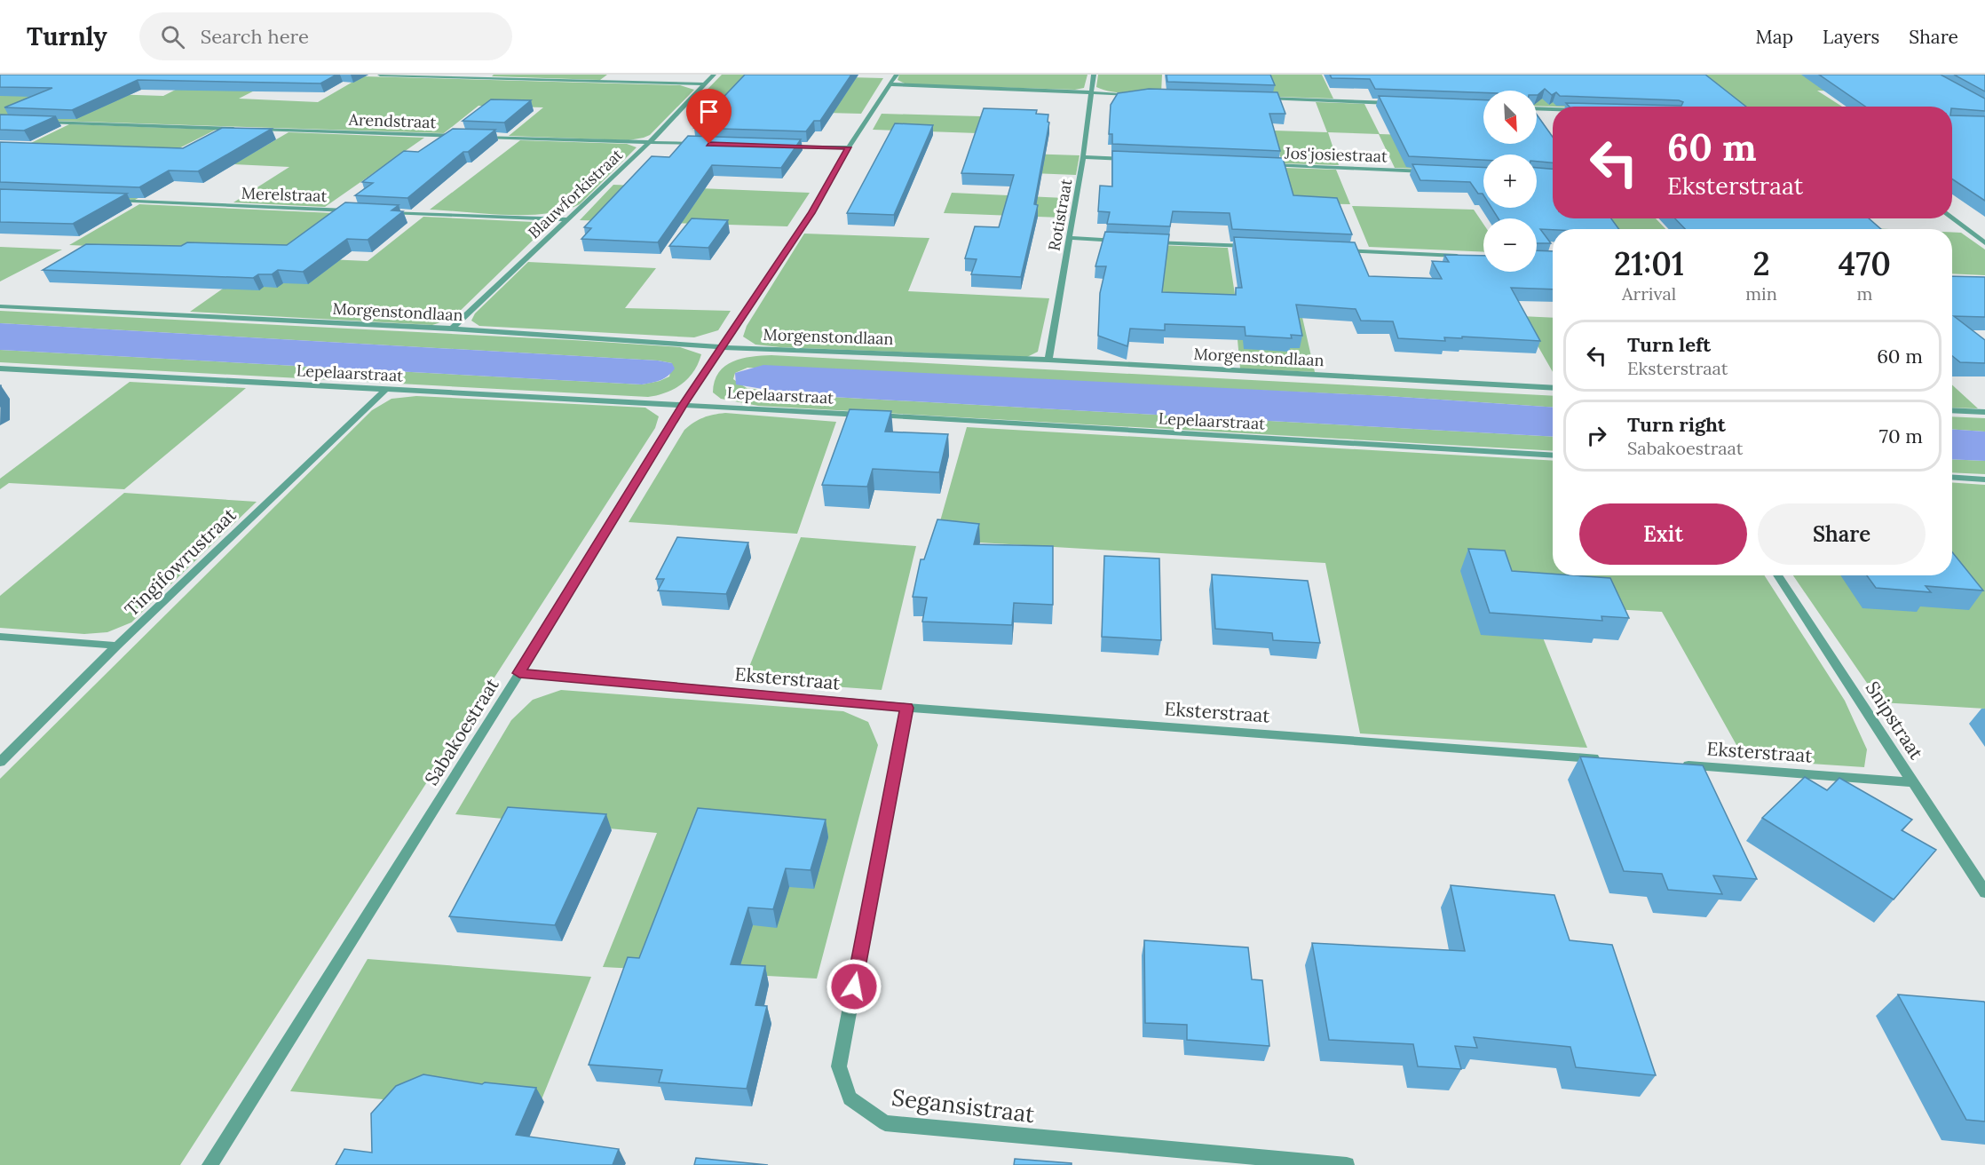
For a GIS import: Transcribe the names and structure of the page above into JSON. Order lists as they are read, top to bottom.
{
  "streets": {
    "street": [
      "Arendstraat",
      "Jos'josiestraat",
      "Blauwforkistraat",
      "Merelstraat",
      "Rotistraat",
      "Morgenstondlaan",
      "Lepelaarstraat",
      "Tingifowrustraat",
      "Eksterstraat",
      "Snipstraat",
      "Sabakoestraat",
      "Segansistraat"
    ]
  },
  "crossings": [
    ["Blauwforkistraat", "Morgenstondlaan"],
    ["Rotistraat", "Morgenstondlaan"],
    ["Morgenstondlaan", "Sabakoestraat"],
    ["Lepelaarstraat", "Tingifowrustraat"],
    ["Lepelaarstraat", "Sabakoestraat"],
    ["Eksterstraat", "Snipstraat"],
    ["Eksterstraat", "Sabakoestraat"],
    ["Eksterstraat", "Segansistraat"]
  ],
  "north": "bottom right",
  "page": {
    "header": "Turnly",
    "search": "Search here",
    "nav": ["Map", "Layers", "Share"],
    "map_buttons": ["+", "−"],
    "turn": ["60 m", "Eksterstraat"],
    "eta": [
      "21:01",
      "Arrival",
      "2",
      "min",
      "470",
      "m"
    ],
    "list": [
      {
        "name": "Turn left",
        "note": "Eksterstraat",
        "value": "60 m"
      },
      {
        "name": "Turn right",
        "note": "Sabakoestraat",
        "value": "70 m"
      }
    ],
    "buttons": ["Exit", "Share"]
  }
}
